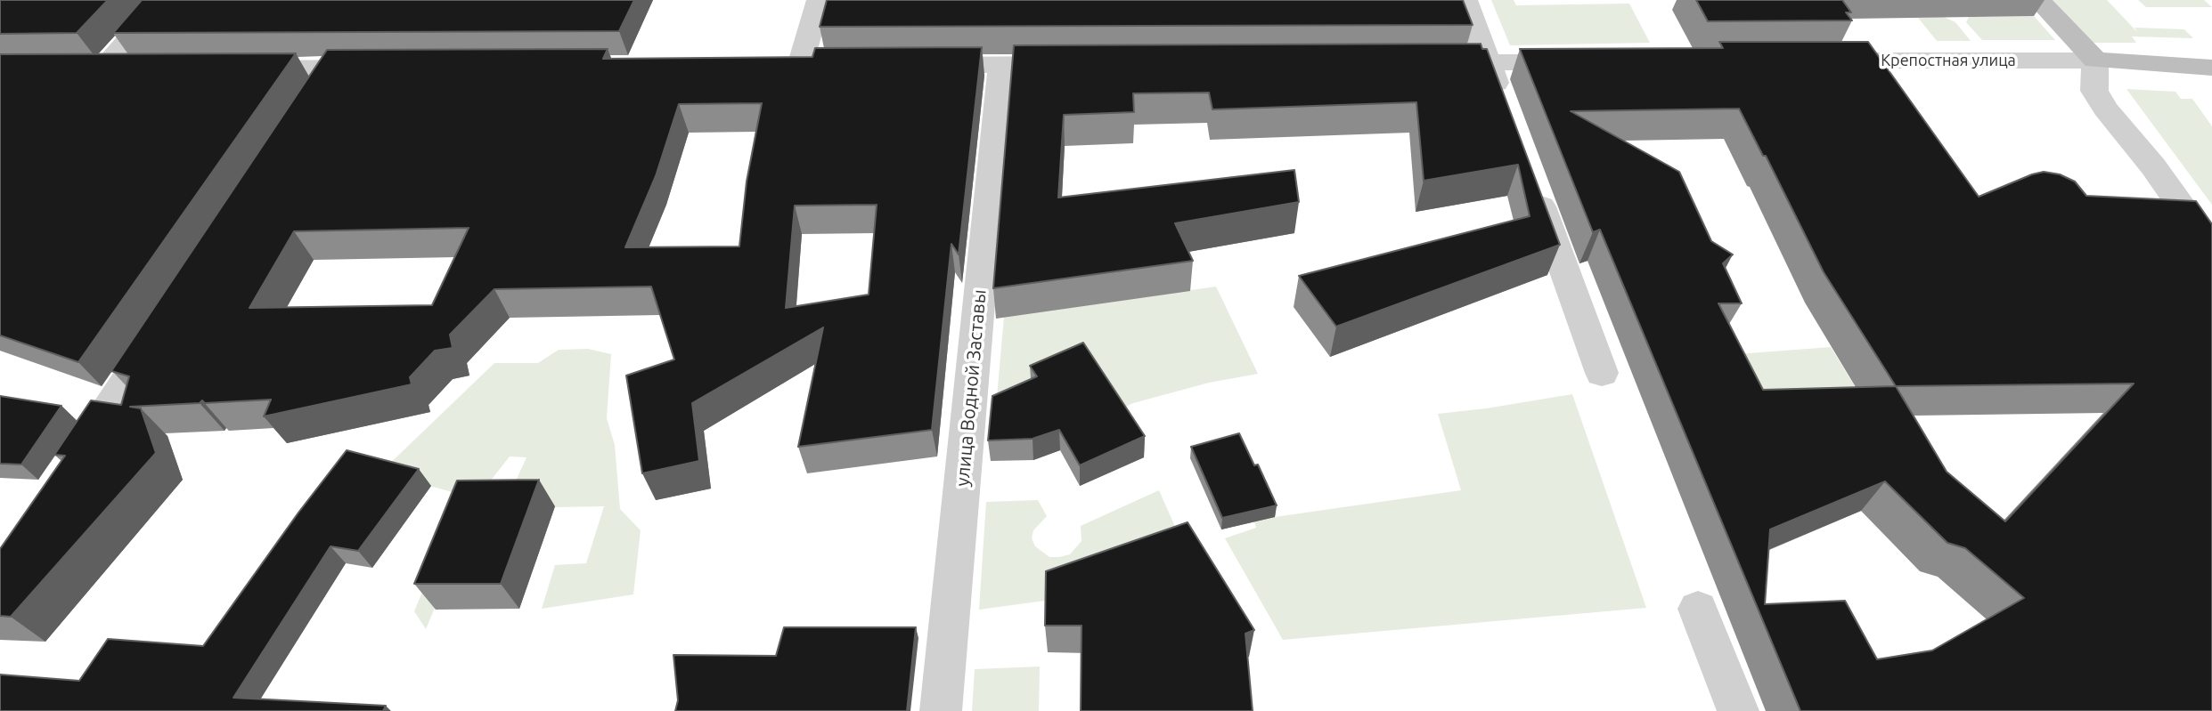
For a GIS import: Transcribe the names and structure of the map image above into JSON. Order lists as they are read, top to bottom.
{
  "streets": {
    "street": ["Крепостная улица", "улица Водной Заставы"]
  }
}
